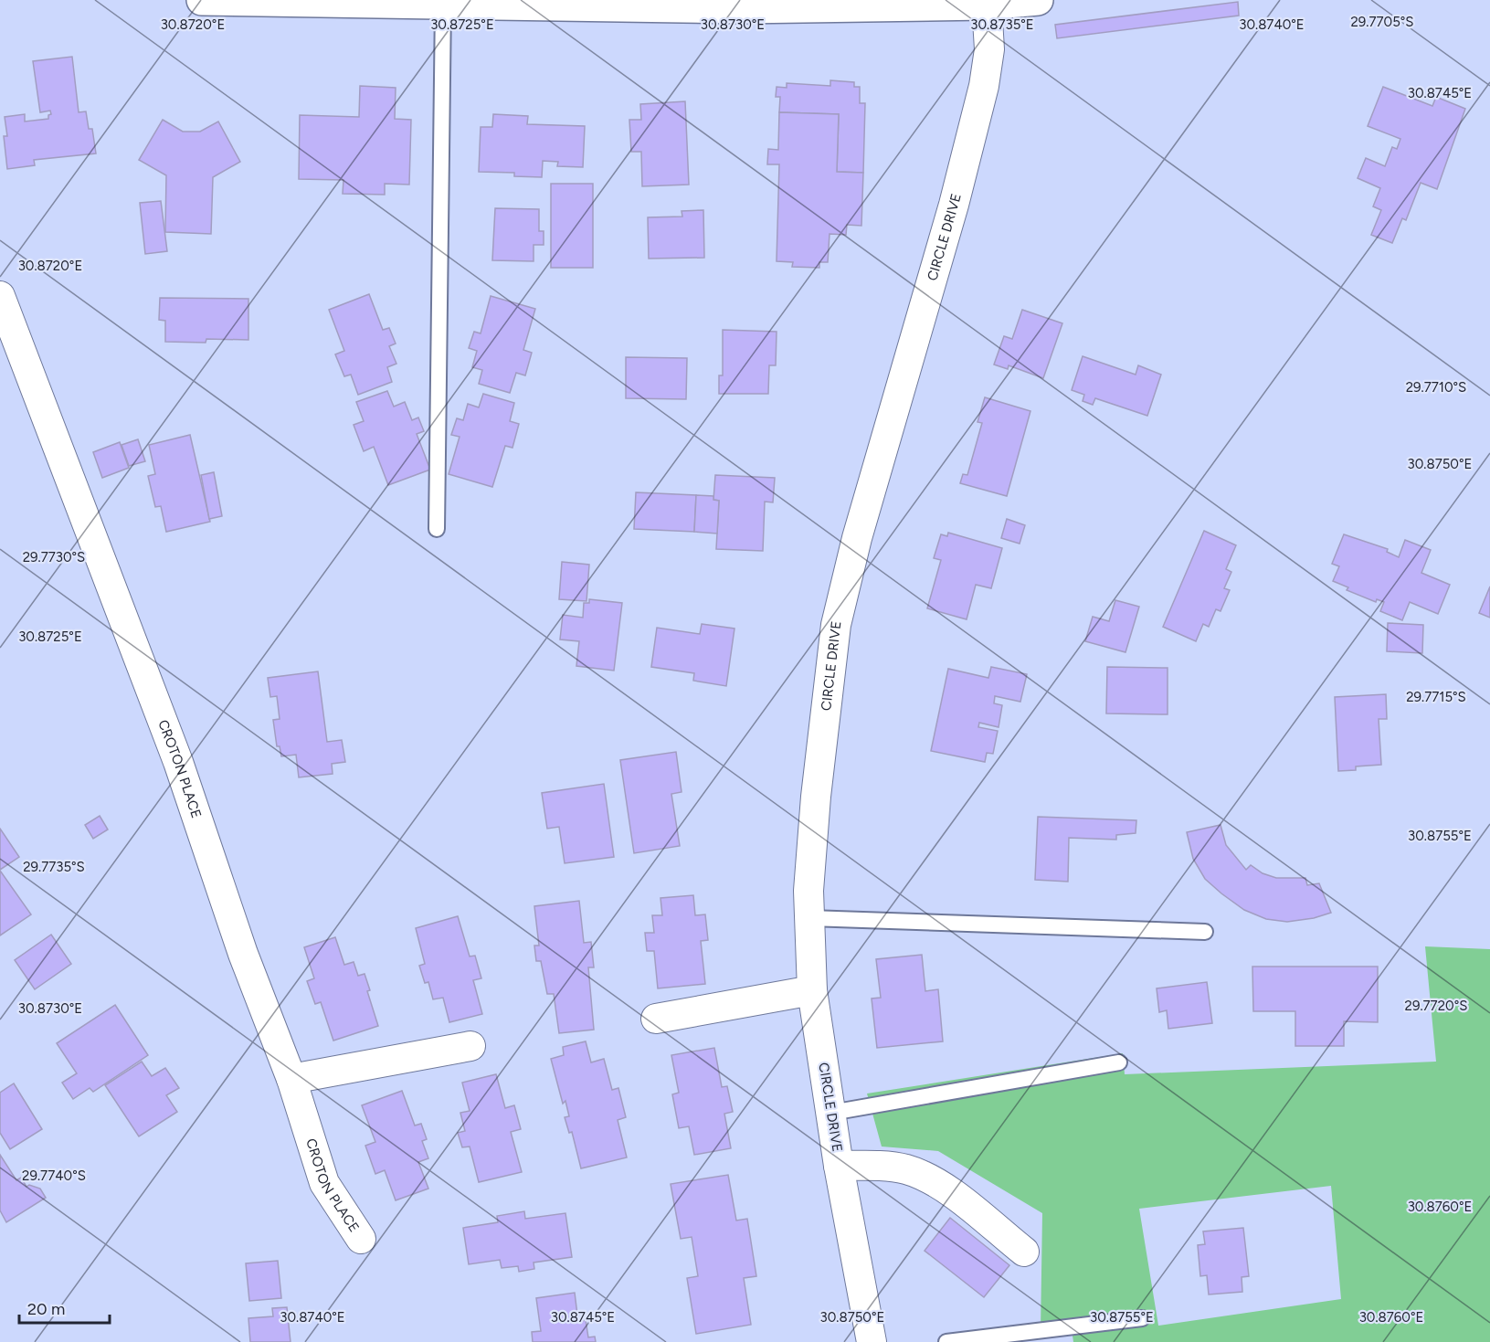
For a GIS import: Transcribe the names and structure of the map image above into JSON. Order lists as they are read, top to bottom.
{
  "streets": {
    "street": ["CIRCLE DRIVE", "CROTON PLACE"]
  },
  "scale_bar": "20 m",
  "coordinates": [
    "29.7705°S",
    "30.8720°E",
    "30.8725°E",
    "30.8730°E",
    "30.8735°E",
    "30.8740°E",
    "30.8745°E",
    "29.7710°S",
    "30.8750°E",
    "29.7730°S",
    "29.7715°S",
    "30.8755°E",
    "29.7735°S",
    "29.7720°S",
    "29.7740°S",
    "30.8760°E"
  ]
}
